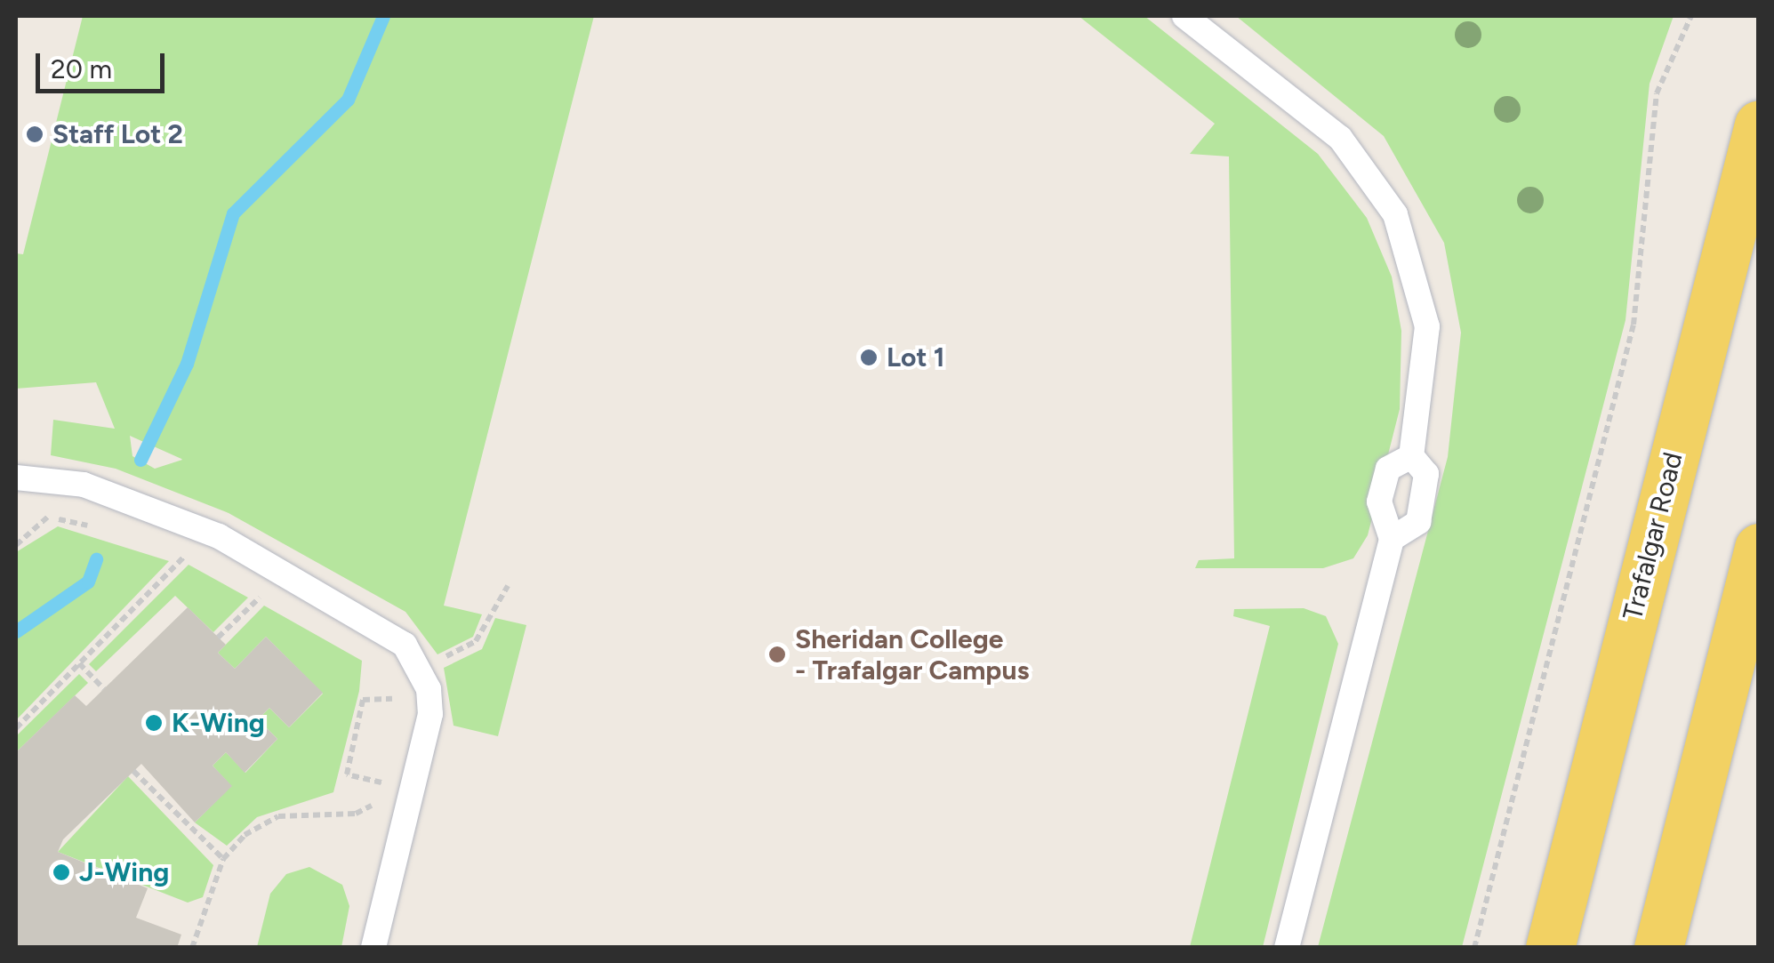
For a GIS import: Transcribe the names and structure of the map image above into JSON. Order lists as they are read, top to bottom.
{
  "streets": {
    "main road": ["Trafalgar Road"]
  },
  "places": [
    "Staff Lot 2",
    "Lot 1",
    "Sheridan College - Trafalgar Campus",
    "K-Wing",
    "J-Wing"
  ],
  "scale_bar": "20 m"
}
